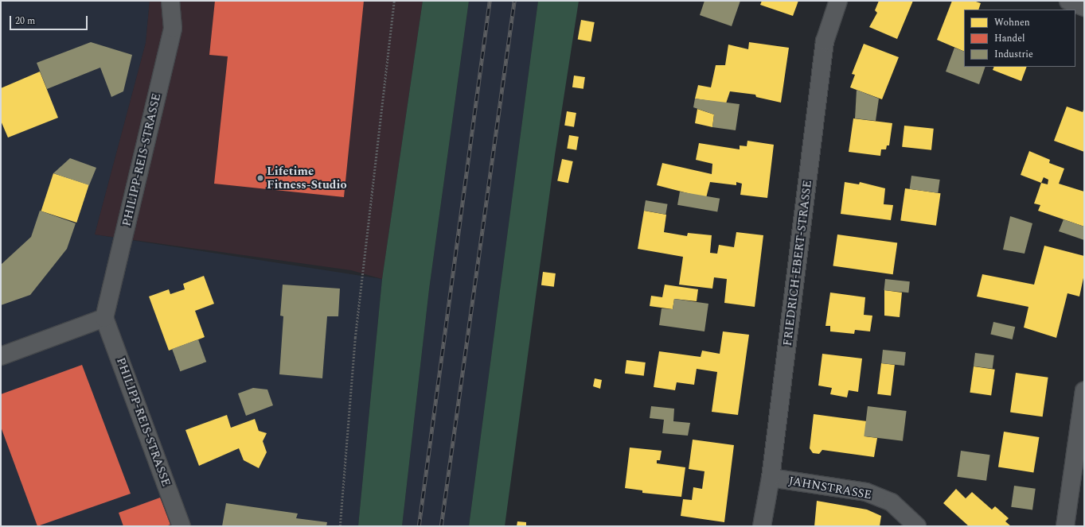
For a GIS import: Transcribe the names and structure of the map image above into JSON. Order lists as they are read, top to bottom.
{
  "streets": {
    "street": ["PHILIPP-REIS-STRASSE", "FRIEDRICH-EBERT-STRASSE", "JAHNSTRASSE"]
  },
  "crossings": [
    ["FRIEDRICH-EBERT-STRASSE", "JAHNSTRASSE"]
  ],
  "places": ["Lifetime Fitness-Studio"],
  "legend": ["Wohnen", "Handel", "Industrie"],
  "scale_bar": "20 m"
}
